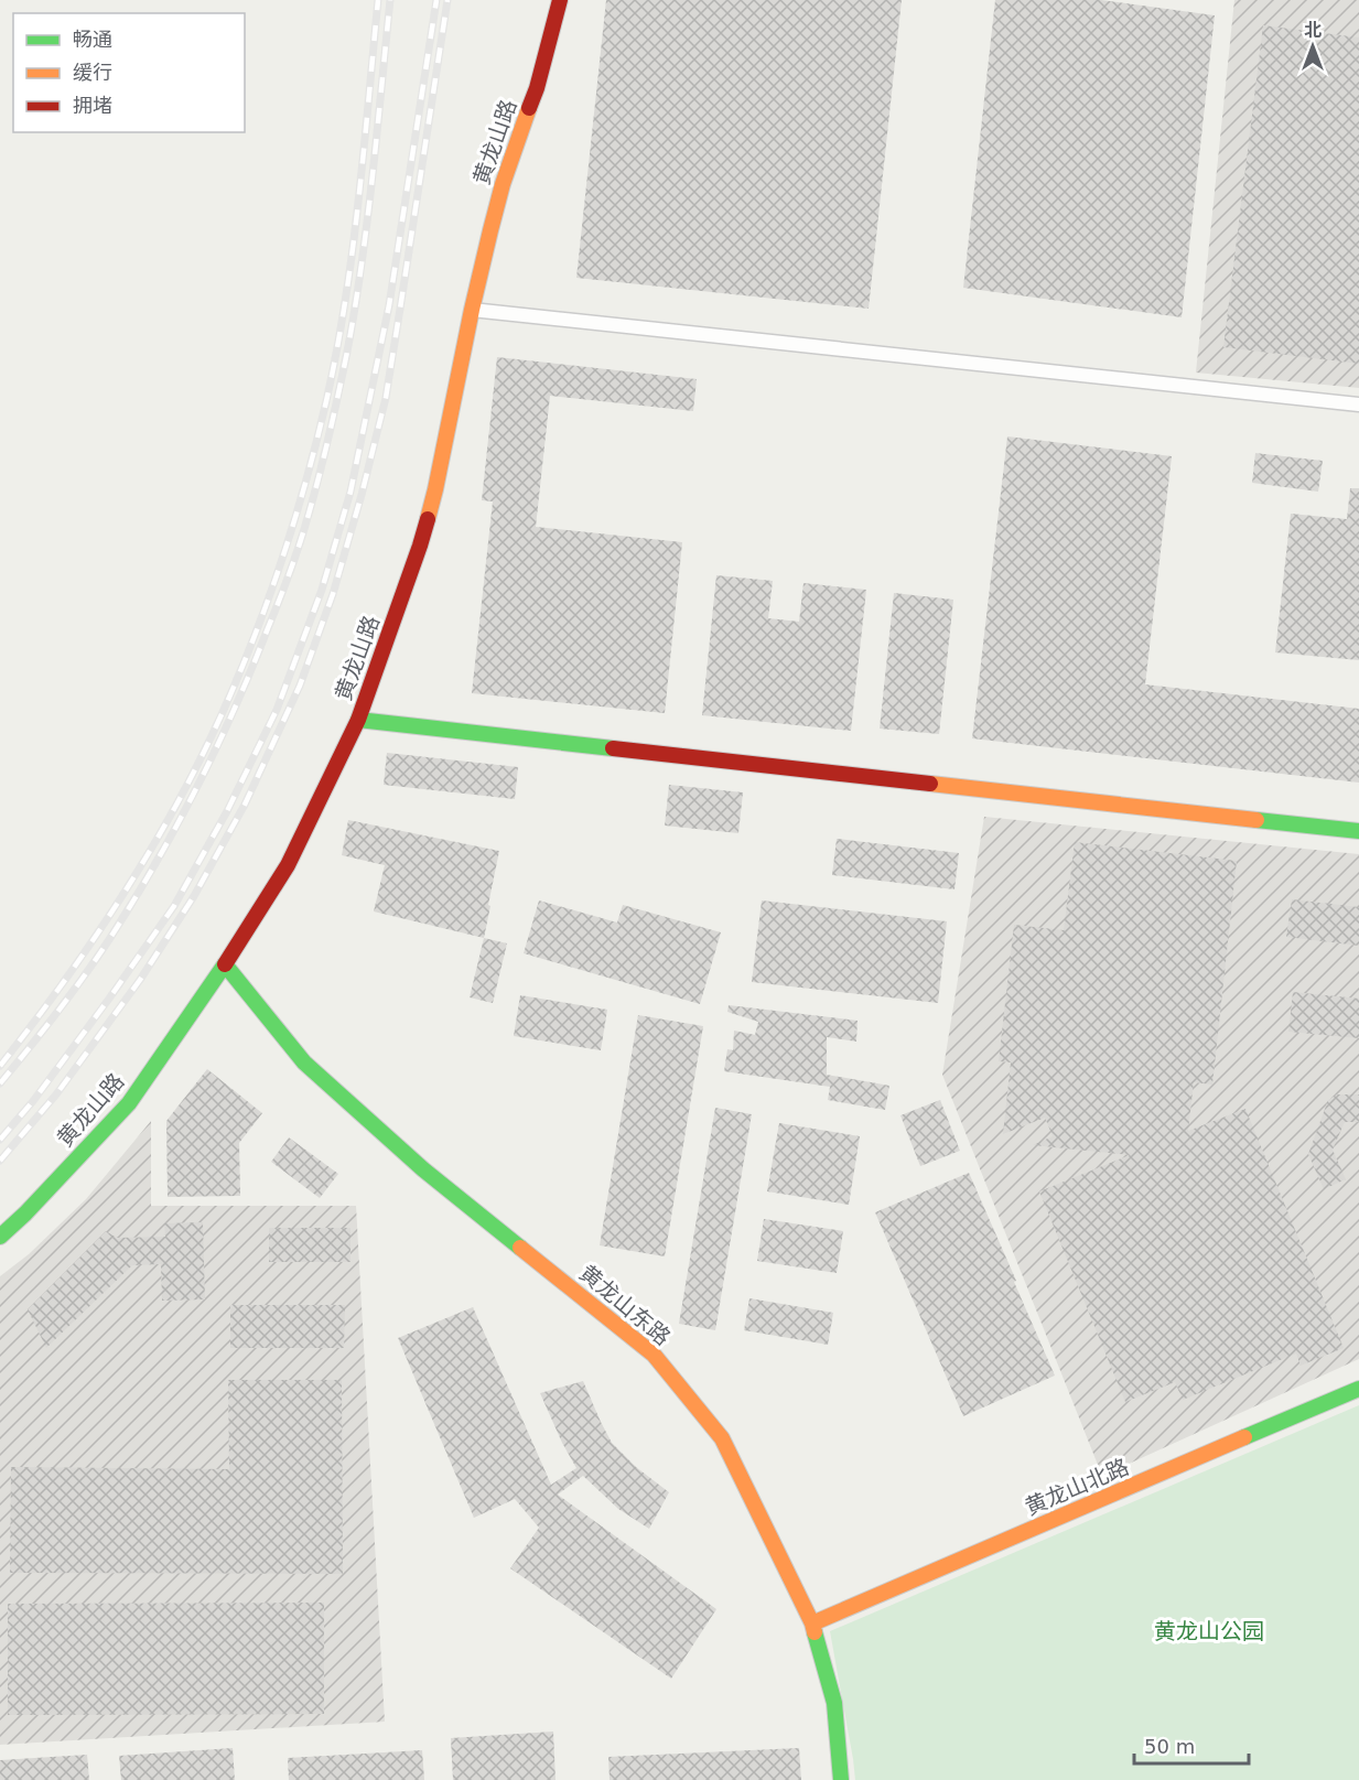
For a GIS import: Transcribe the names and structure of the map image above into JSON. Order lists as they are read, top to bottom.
{
  "streets": {
    "street": ["黄龙山路", "黄龙山东路", "黄龙山北路"]
  },
  "crossings": [
    ["黄龙山路", "黄龙山东路"],
    ["黄龙山东路", "黄龙山北路"]
  ],
  "parks": ["黄龙山公园"],
  "legend": ["畅通", "缓行", "拥堵"],
  "scale_bar": "50 m",
  "north": "top"
}
